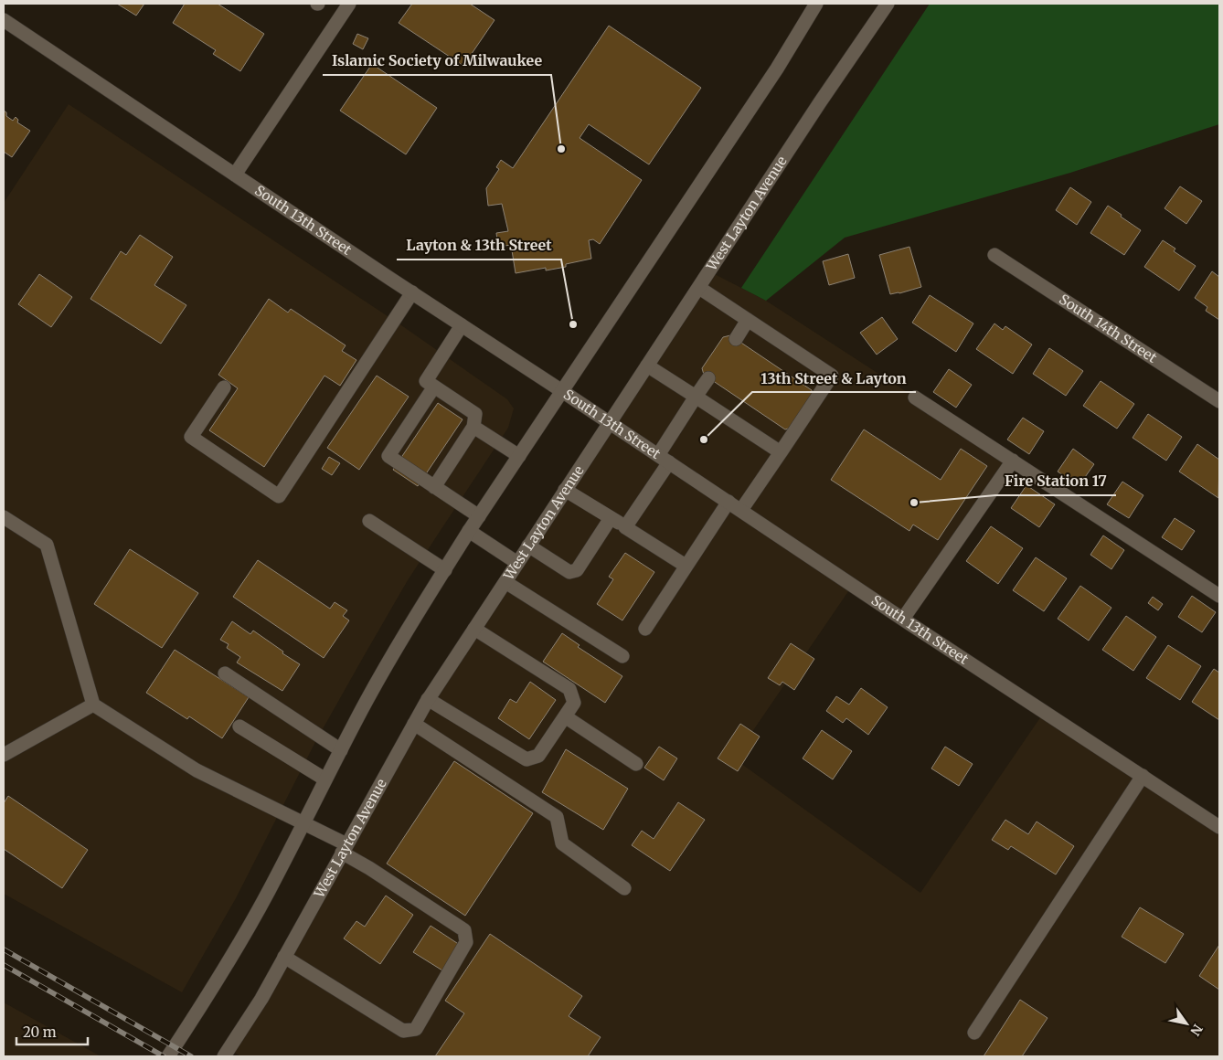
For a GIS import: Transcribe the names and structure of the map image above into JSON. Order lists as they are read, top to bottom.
{
  "streets": {
    "main road": ["West Layton Avenue", "South 13th Street", "South 14th Street"]
  },
  "crossings": [
    ["West Layton Avenue", "South 13th Street"]
  ],
  "places": [
    "Islamic Society of Milwaukee",
    "Layton & 13th Street",
    "13th Street & Layton",
    "Fire Station 17"
  ],
  "scale_bar": "20 m",
  "north": "bottom right"
}
